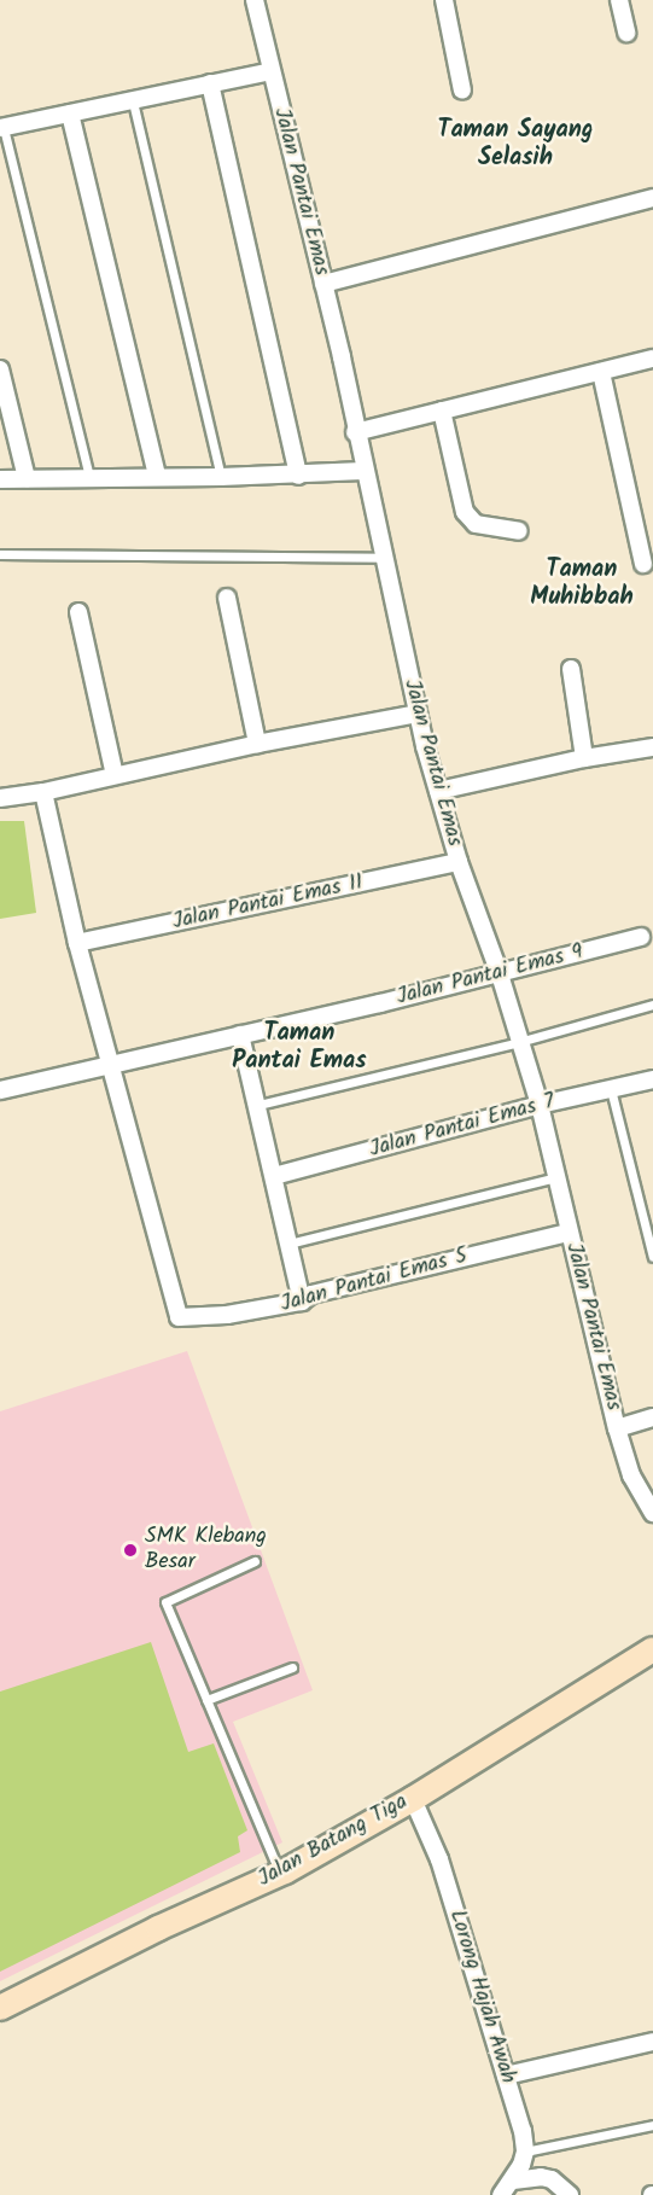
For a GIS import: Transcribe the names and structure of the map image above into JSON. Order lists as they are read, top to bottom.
{
  "streets": {
    "main road": ["Jalan Batang Tiga"],
    "street": [
      "Jalan Pantai Emas",
      "Jalan Pantai Emas 11",
      "Jalan Pantai Emas 9",
      "Jalan Pantai Emas 7",
      "Jalan Pantai Emas 5",
      "Lorong Hajah Awah"
    ]
  },
  "crossings": [
    ["Jalan Pantai Emas", "Jalan Pantai Emas 11"],
    ["Jalan Pantai Emas", "Jalan Pantai Emas 9"],
    ["Jalan Pantai Emas", "Jalan Pantai Emas 7"],
    ["Jalan Pantai Emas", "Jalan Pantai Emas 5"],
    ["Jalan Pantai Emas 9", "Jalan Pantai Emas 5"],
    ["Jalan Batang Tiga", "Lorong Hajah Awah"]
  ],
  "districts": ["Taman Sayang Selasih", "Taman Muhibbah", "Taman Pantai Emas"],
  "places": ["SMK Klebang Besar"]
}
